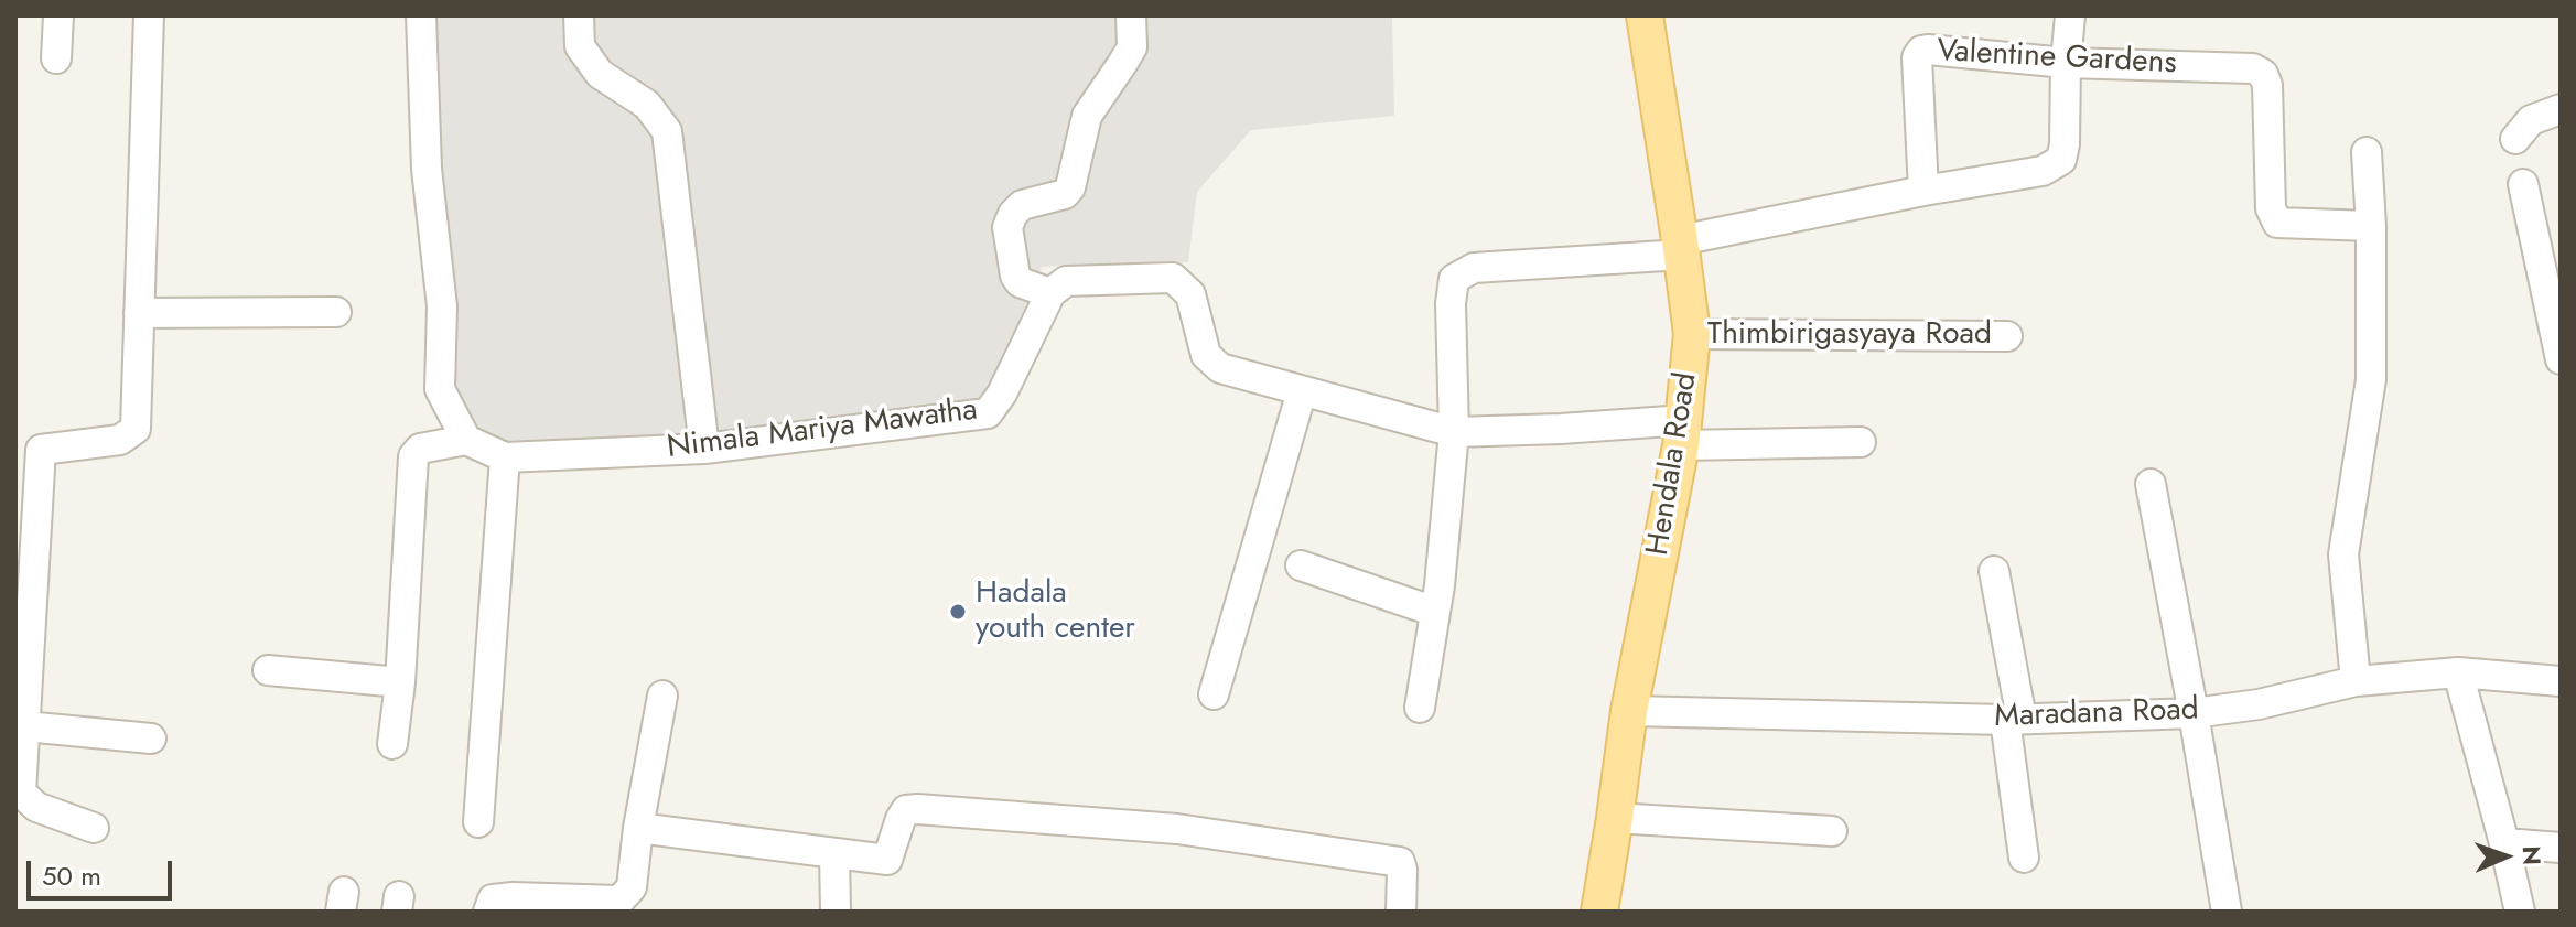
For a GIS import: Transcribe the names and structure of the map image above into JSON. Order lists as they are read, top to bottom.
{
  "streets": {
    "main road": ["Hendala Road"],
    "street": [
      "Valentine Gardens",
      "Thimbirigasyaya Road",
      "Nimala Mariya Mawatha",
      "Maradana Road"
    ]
  },
  "crossings": [
    ["Thimbirigasyaya Road", "Hendala Road"],
    ["Hendala Road", "Maradana Road"]
  ],
  "places": ["Hadala youth center"],
  "scale_bar": "50 m",
  "north": "right"
}
